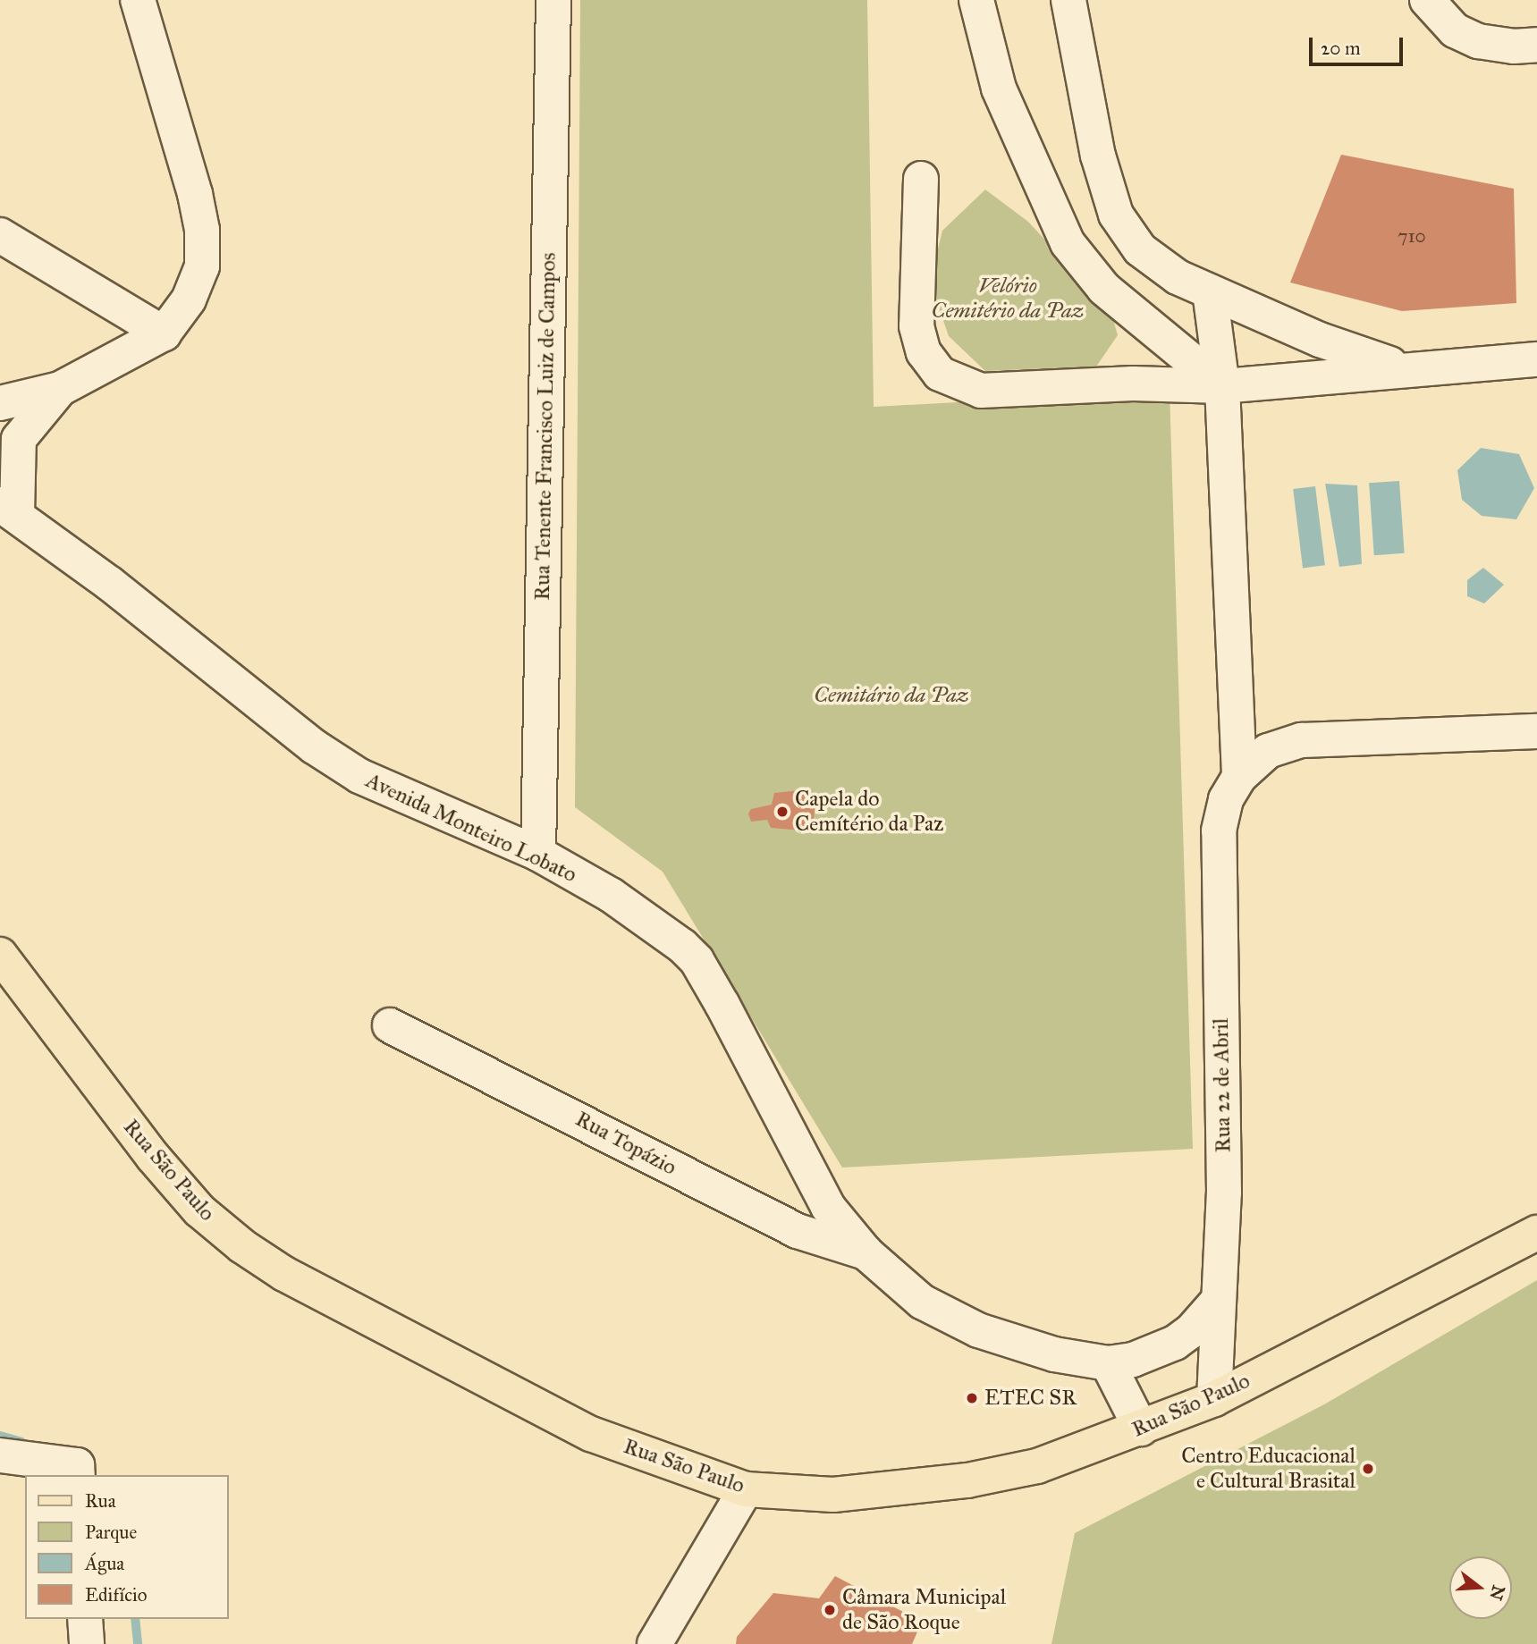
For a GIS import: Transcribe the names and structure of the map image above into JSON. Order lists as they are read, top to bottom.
{
  "streets": {
    "main road": ["Rua São Paulo"],
    "street": [
      "Rua Tenente Francisco Luiz de Campos",
      "Avenida Monteiro Lobato",
      "Rua 22 de Abril",
      "Rua Topázio"
    ]
  },
  "crossings": [
    ["Rua Tenente Francisco Luiz de Campos", "Avenida Monteiro Lobato"],
    ["Avenida Monteiro Lobato", "Rua Topázio"],
    ["Rua 22 de Abril", "Rua São Paulo"]
  ],
  "parks": ["Velório Cemitério da Paz", "Cemitário da Paz"],
  "places": [
    "Capela do Cemítério da Paz",
    "ETEC SR",
    "Centro Educacional e Cultural Brasital",
    "Câmara Municipal de São Roque"
  ],
  "house_numbers": ["710"],
  "legend": [
    "Rua",
    "Parque",
    "Água",
    "Edifício"
  ],
  "scale_bar": "20 m",
  "north": "right"
}
